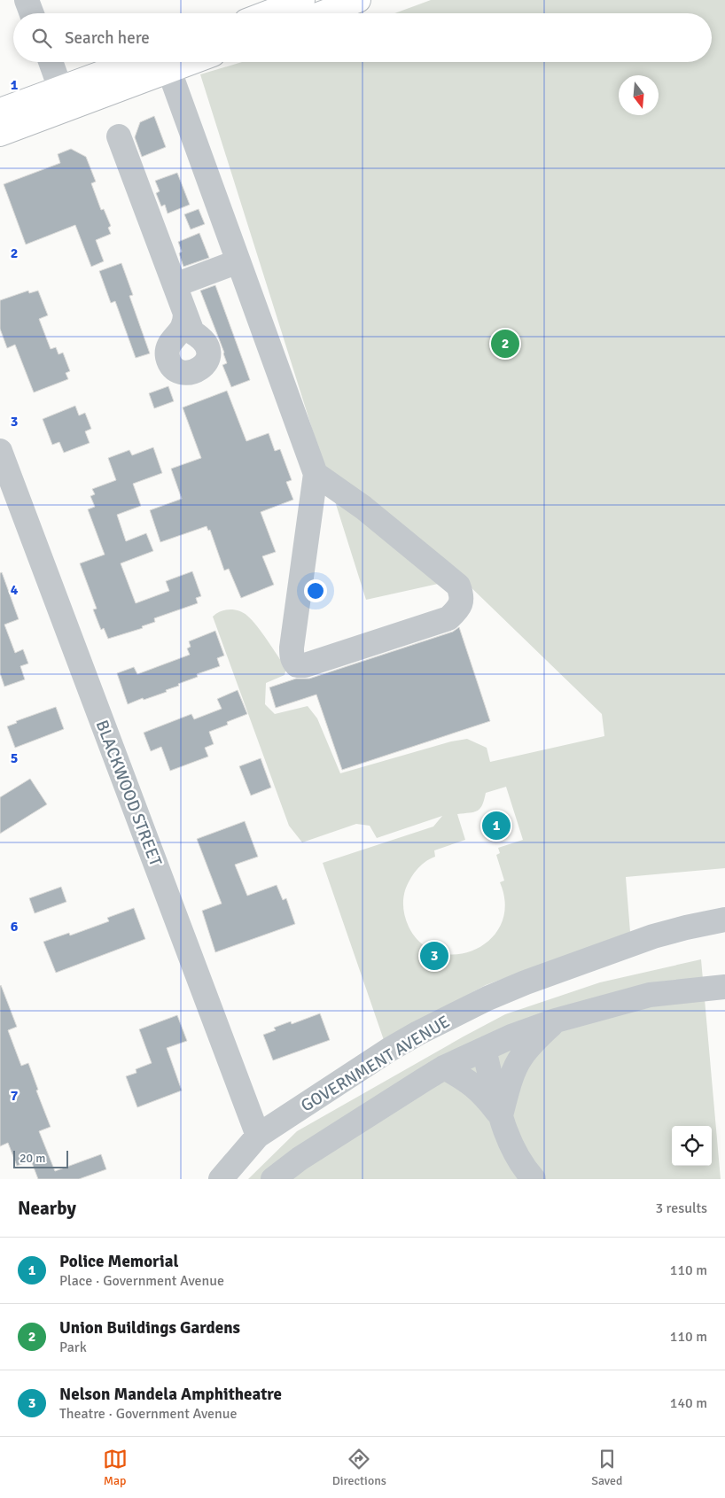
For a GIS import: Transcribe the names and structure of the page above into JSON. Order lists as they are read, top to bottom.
{
  "streets": {
    "street": ["BLACKWOOD STREET", "GOVERNMENT AVENUE"]
  },
  "crossings": [
    ["BLACKWOOD STREET", "GOVERNMENT AVENUE"]
  ],
  "scale_bar": "20 m",
  "north": "bottom",
  "page": {
    "search": "Search here",
    "pins": ["2", "1", "3"],
    "scale": "20 m",
    "heading": ["Nearby", "3 results"],
    "list": [
      {
        "mark": "1",
        "name": "Police Memorial",
        "note": "Place · Government Avenue",
        "value": "110 m"
      },
      {
        "mark": "2",
        "name": "Union Buildings Gardens",
        "note": "Park",
        "value": "110 m"
      },
      {
        "mark": "3",
        "name": "Nelson Mandela Amphitheatre",
        "note": "Theatre · Government Avenue",
        "value": "140 m"
      }
    ],
    "nav": ["Map", "Directions", "Saved"]
  },
  "grid": {
    "rows": [
      "1",
      "2",
      "3",
      "4",
      "5",
      "6",
      "7"
    ]
  }
}
